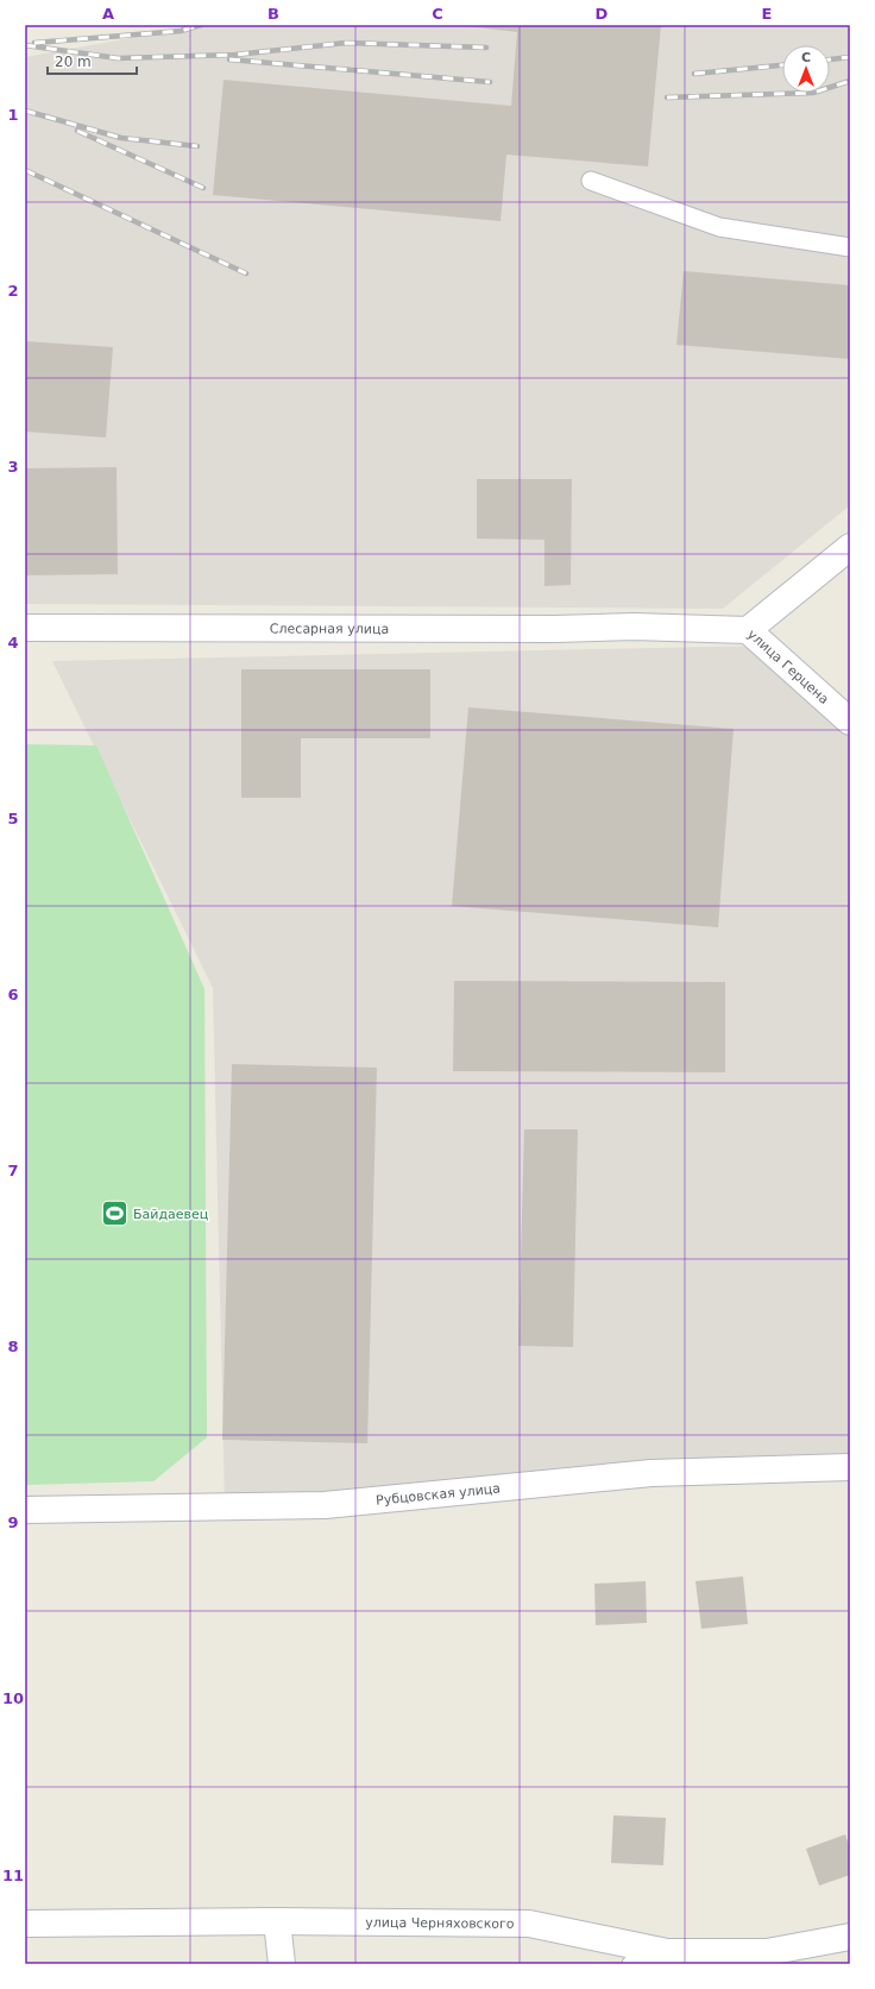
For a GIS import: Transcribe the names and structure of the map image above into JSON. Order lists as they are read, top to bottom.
{
  "streets": {
    "street": [
      "Слесарная улица",
      "улица Герцена",
      "Рубцовская улица",
      "улица Черняховского"
    ]
  },
  "crossings": [
    ["Слесарная улица", "улица Герцена"]
  ],
  "places": {
    "sports": ["Байдаевец"]
  },
  "scale_bar": "20 m",
  "north": "top",
  "grid": {
    "columns": [
      "A",
      "B",
      "C",
      "D",
      "E"
    ],
    "rows": [
      "1",
      "2",
      "3",
      "4",
      "5",
      "6",
      "7",
      "8",
      "9",
      "10",
      "11"
    ]
  }
}
